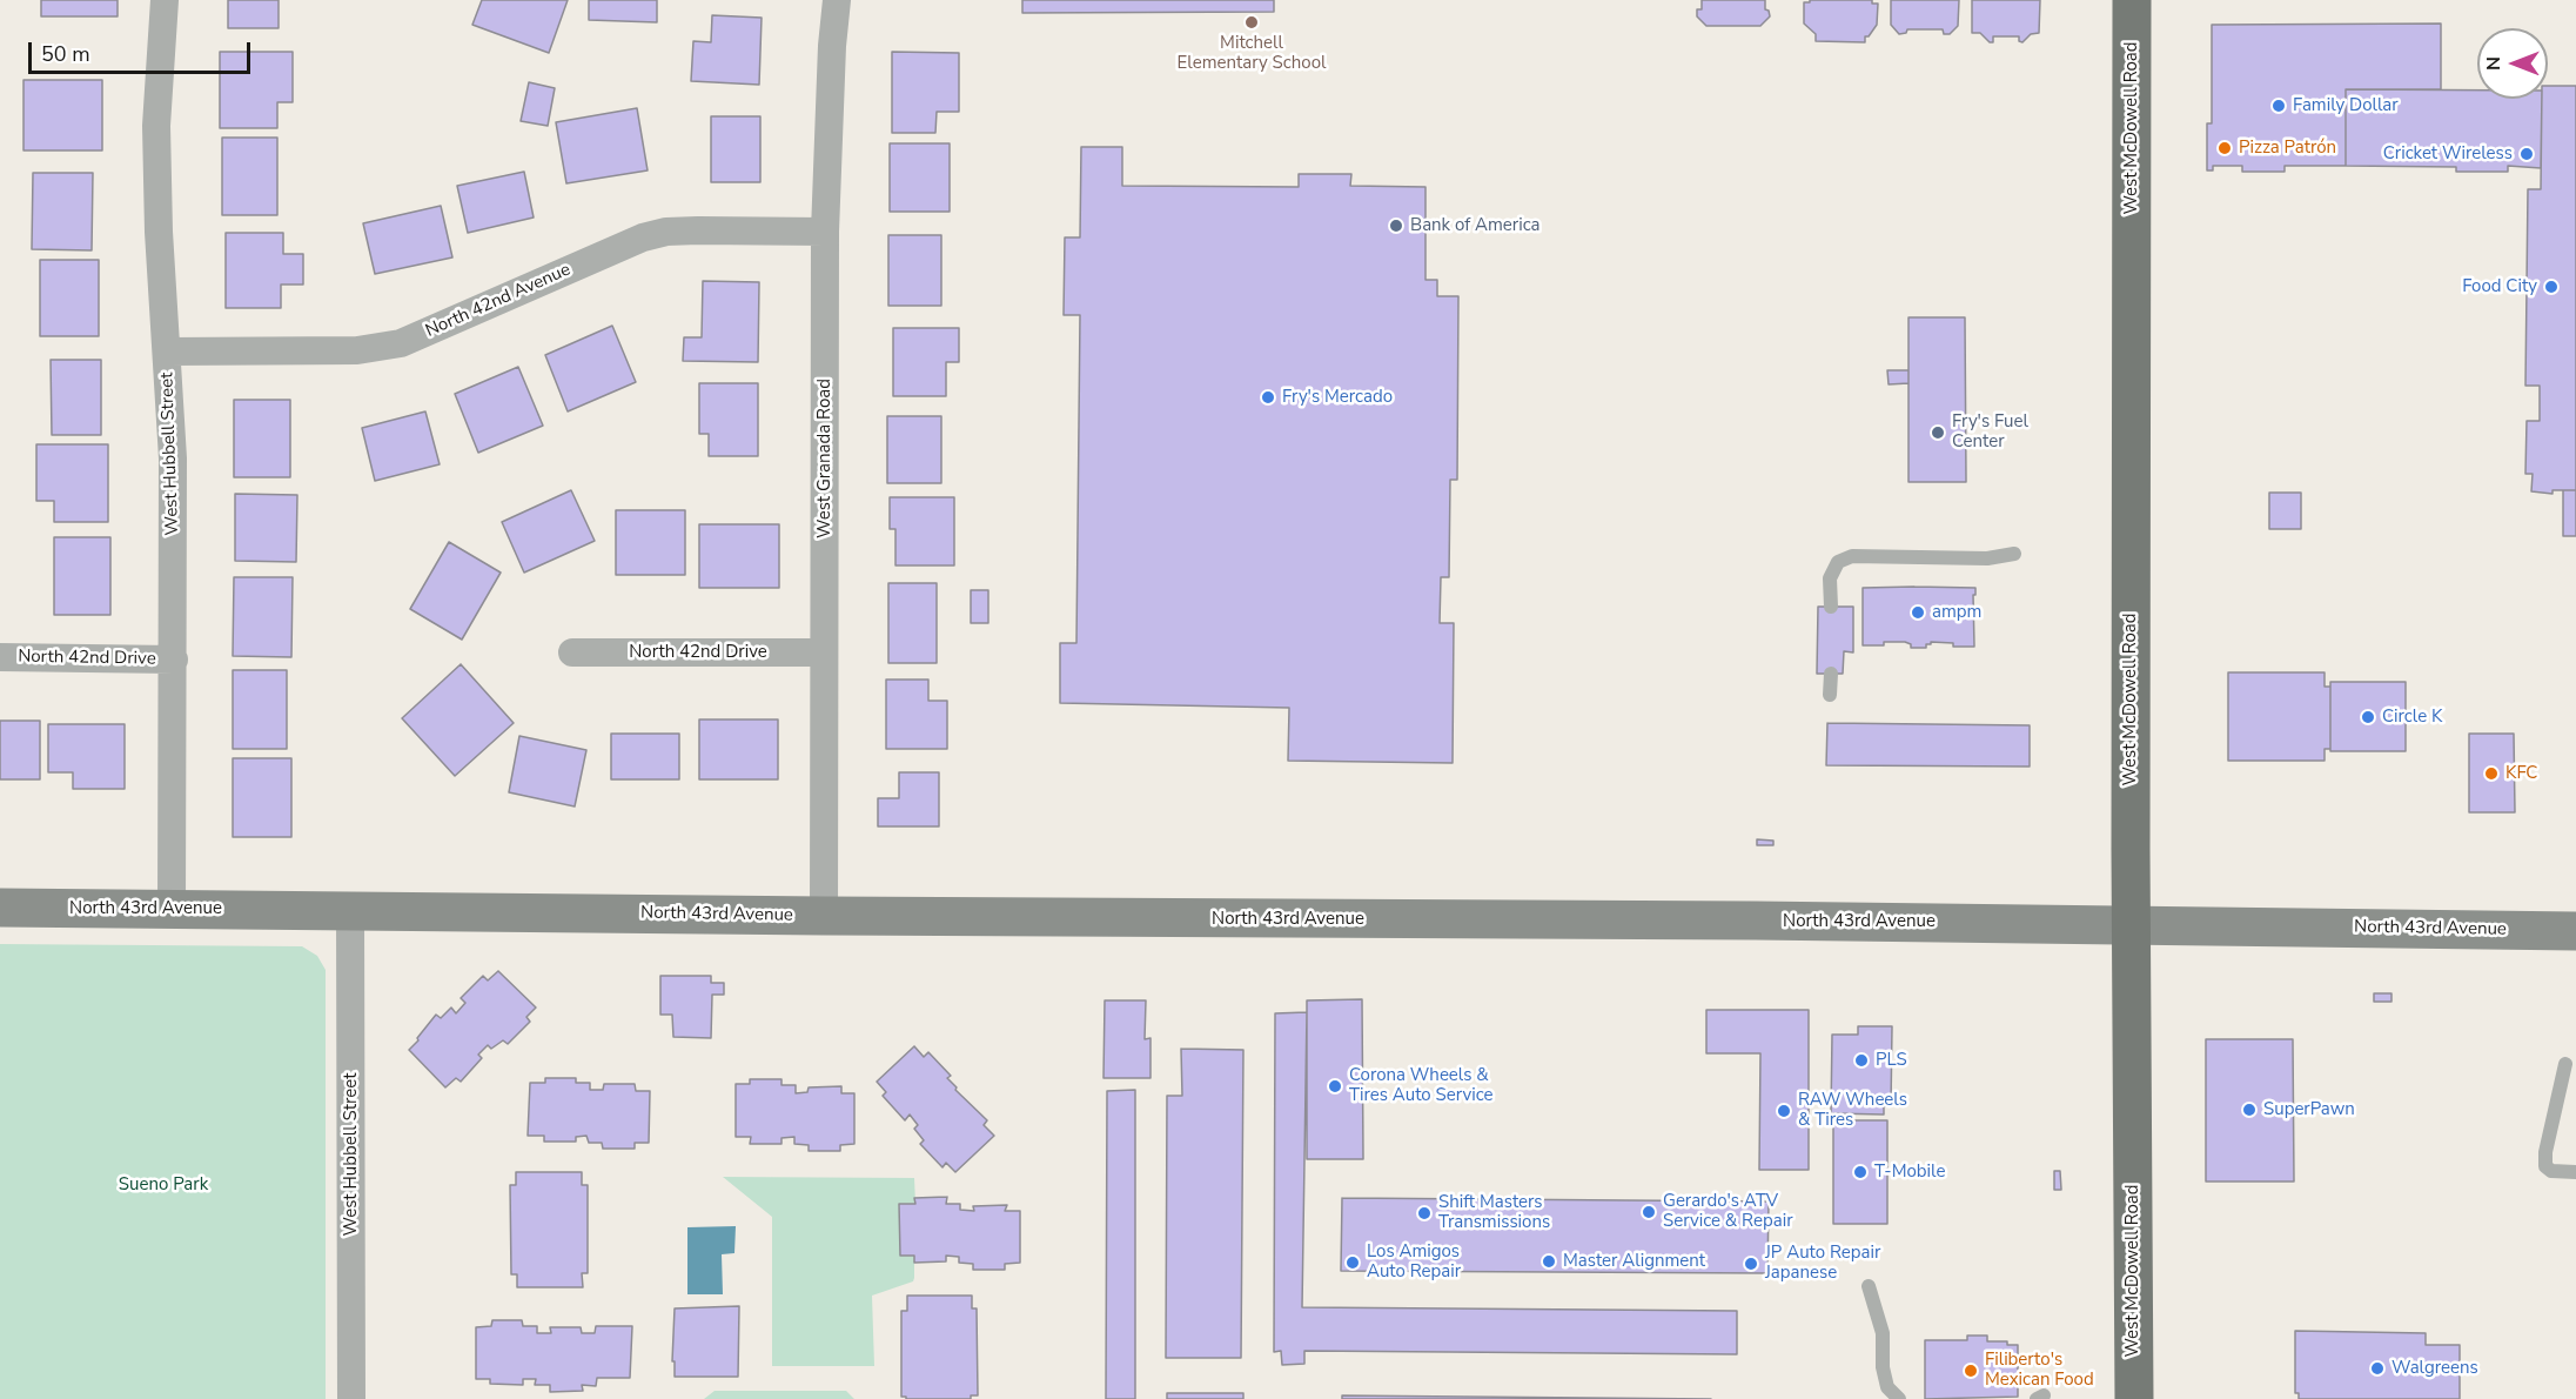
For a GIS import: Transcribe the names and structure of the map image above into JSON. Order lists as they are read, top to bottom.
{
  "streets": {
    "main road": ["West McDowell Road", "North 43rd Avenue"],
    "street": [
      "North 42nd Avenue",
      "West Hubbell Street",
      "West Granada Road",
      "North 42nd Drive"
    ]
  },
  "crossings": [
    ["West McDowell Road", "North 43rd Avenue"],
    ["North 42nd Avenue", "West Hubbell Street"],
    ["North 42nd Avenue", "West Granada Road"],
    ["West Hubbell Street", "North 42nd Drive"],
    ["West Hubbell Street", "North 43rd Avenue"],
    ["West Granada Road", "North 42nd Drive"],
    ["West Granada Road", "North 43rd Avenue"]
  ],
  "parks": ["Sueno Park"],
  "places": [
    "Mitchell Elementary School",
    "Family Dollar",
    "Pizza Patrón",
    "Cricket Wireless",
    "Bank of America",
    "Food City",
    "Fry's Mercado",
    "Fry's Fuel Center",
    "ampm",
    "Circle K",
    "KFC",
    "PLS",
    "Corona Wheels & Tires Auto Service",
    "SuperPawn",
    "RAW Wheels & Tires",
    "T-Mobile",
    "Gerardo's ATV Service & Repair",
    "Shift Masters Transmissions",
    "Master Alignment",
    "Los Amigos Auto Repair",
    "JP Auto Repair Japanese",
    "Walgreens",
    "Filiberto's Mexican Food"
  ],
  "scale_bar": "50 m",
  "north": "left"
}
